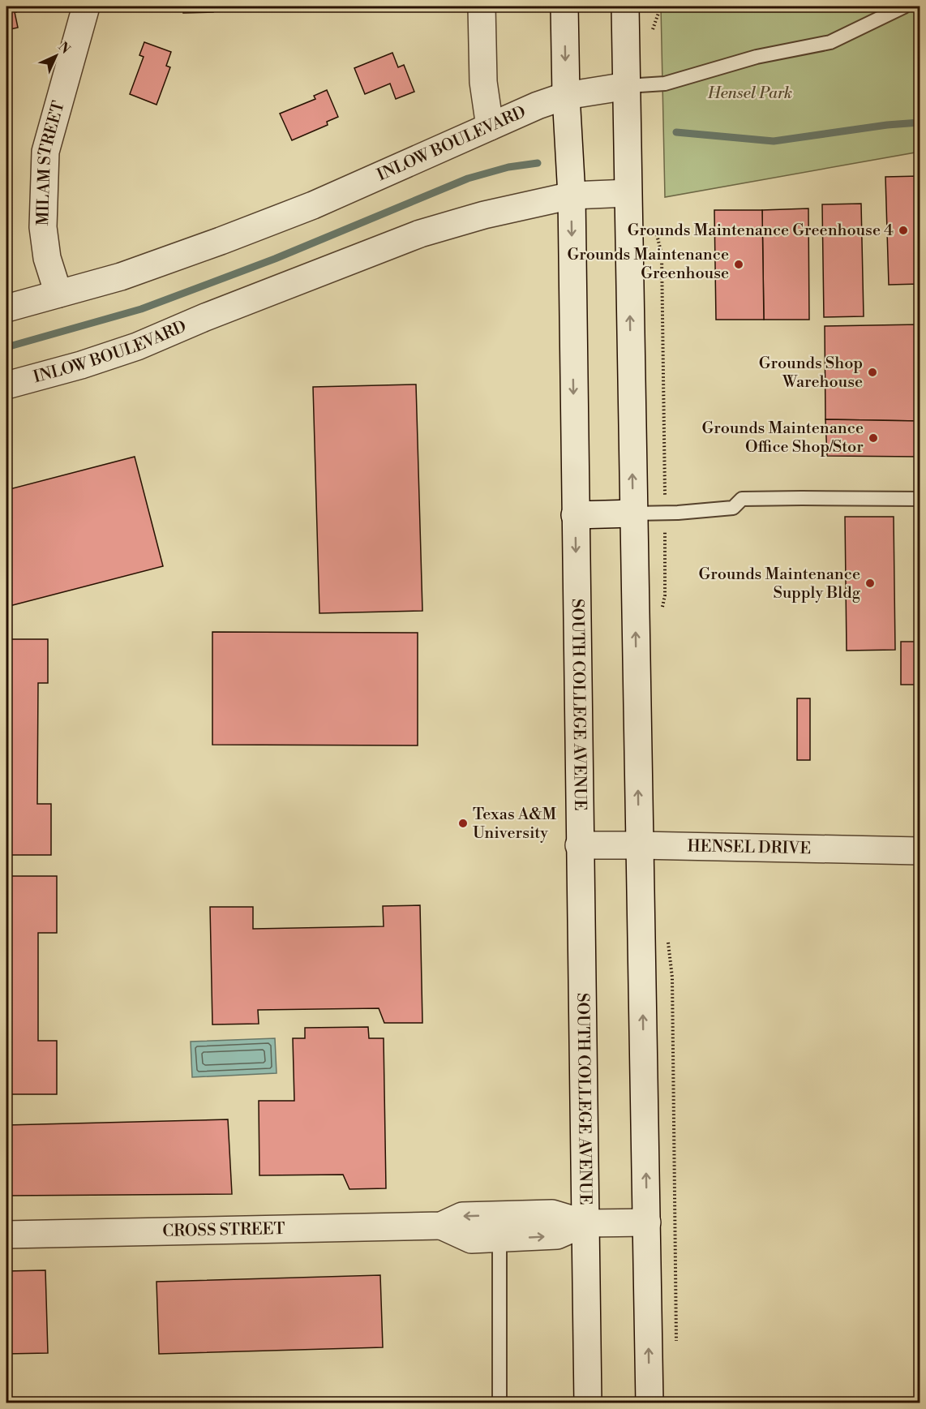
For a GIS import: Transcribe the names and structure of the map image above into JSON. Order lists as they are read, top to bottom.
{
  "streets": {
    "street": [
      "INLOW BOULEVARD",
      "MILAM STREET",
      "SOUTH COLLEGE AVENUE",
      "HENSEL DRIVE",
      "CROSS STREET"
    ]
  },
  "crossings": [
    ["INLOW BOULEVARD", "MILAM STREET"],
    ["INLOW BOULEVARD", "SOUTH COLLEGE AVENUE"],
    ["SOUTH COLLEGE AVENUE", "HENSEL DRIVE"],
    ["SOUTH COLLEGE AVENUE", "CROSS STREET"]
  ],
  "parks": ["Hensel Park"],
  "places": [
    "Grounds Maintenance Greenhouse 4",
    "Grounds Maintenance Greenhouse",
    "Grounds Shop Warehouse",
    "Grounds Maintenance Office Shop/Stor",
    "Grounds Maintenance Supply Bldg",
    "Texas A&M University"
  ],
  "north": "top right"
}
